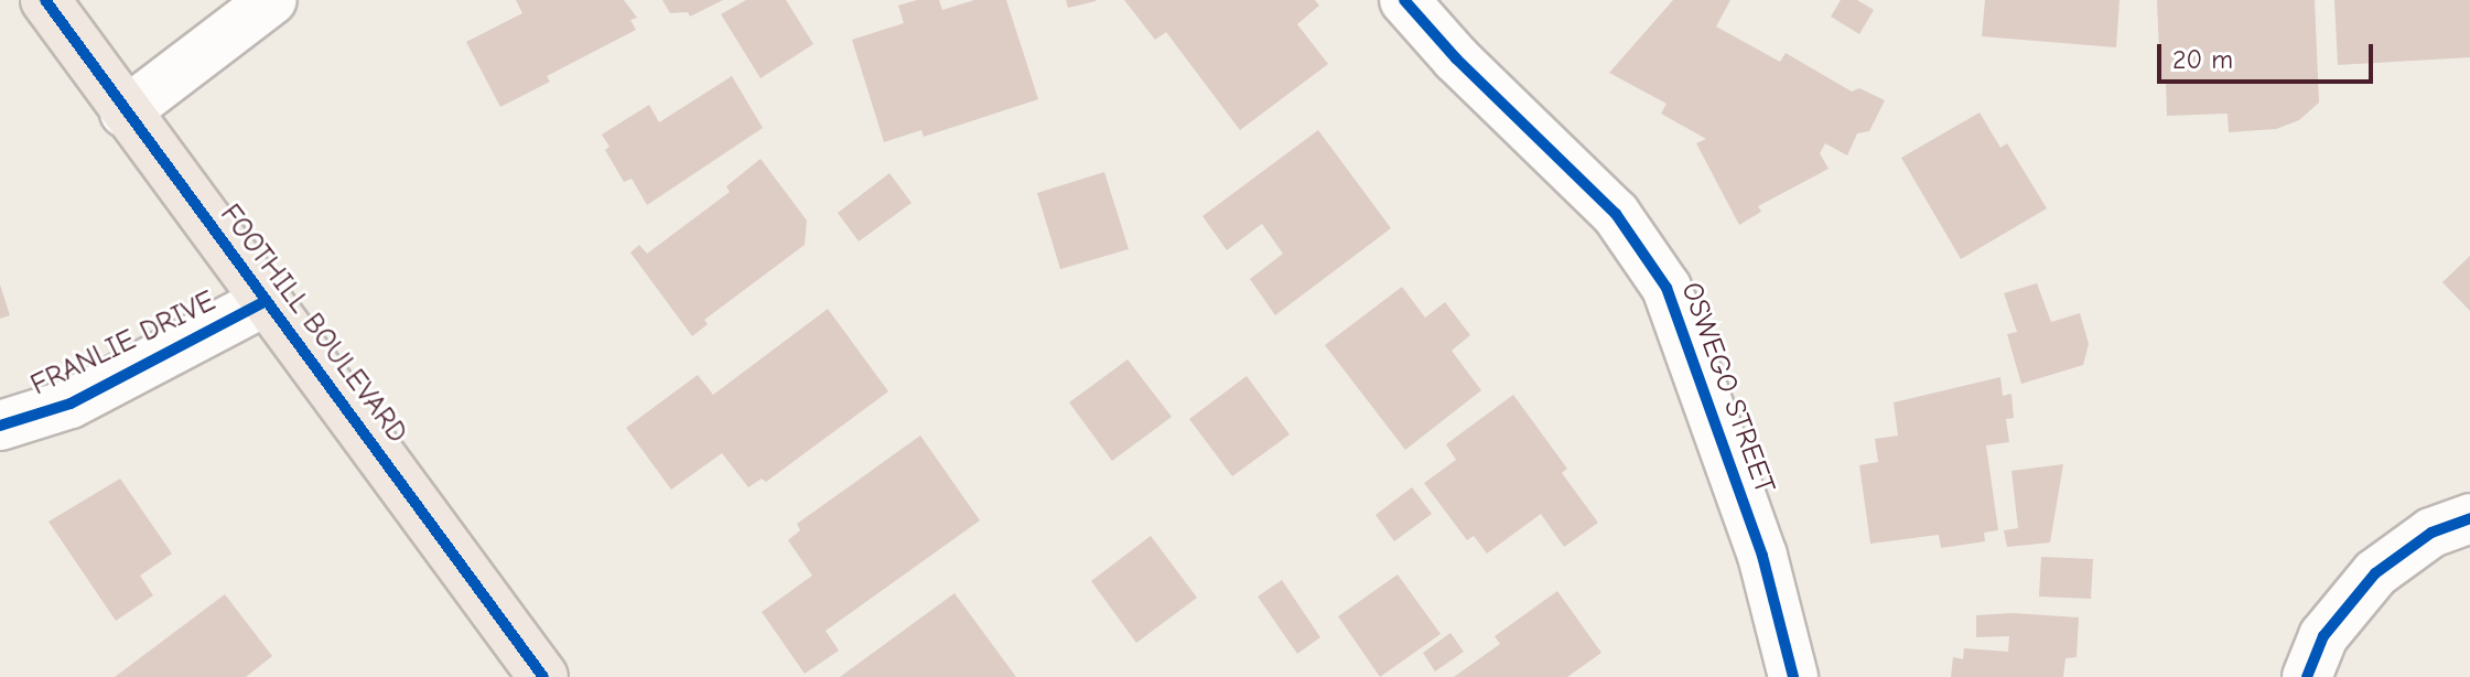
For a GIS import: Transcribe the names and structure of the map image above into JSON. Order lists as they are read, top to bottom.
{
  "streets": {
    "main road": ["FOOTHILL BOULEVARD"],
    "street": ["FRANLIE DRIVE", "OSWEGO STREET"]
  },
  "crossings": [
    ["FOOTHILL BOULEVARD", "FRANLIE DRIVE"]
  ],
  "scale_bar": "20 m"
}
